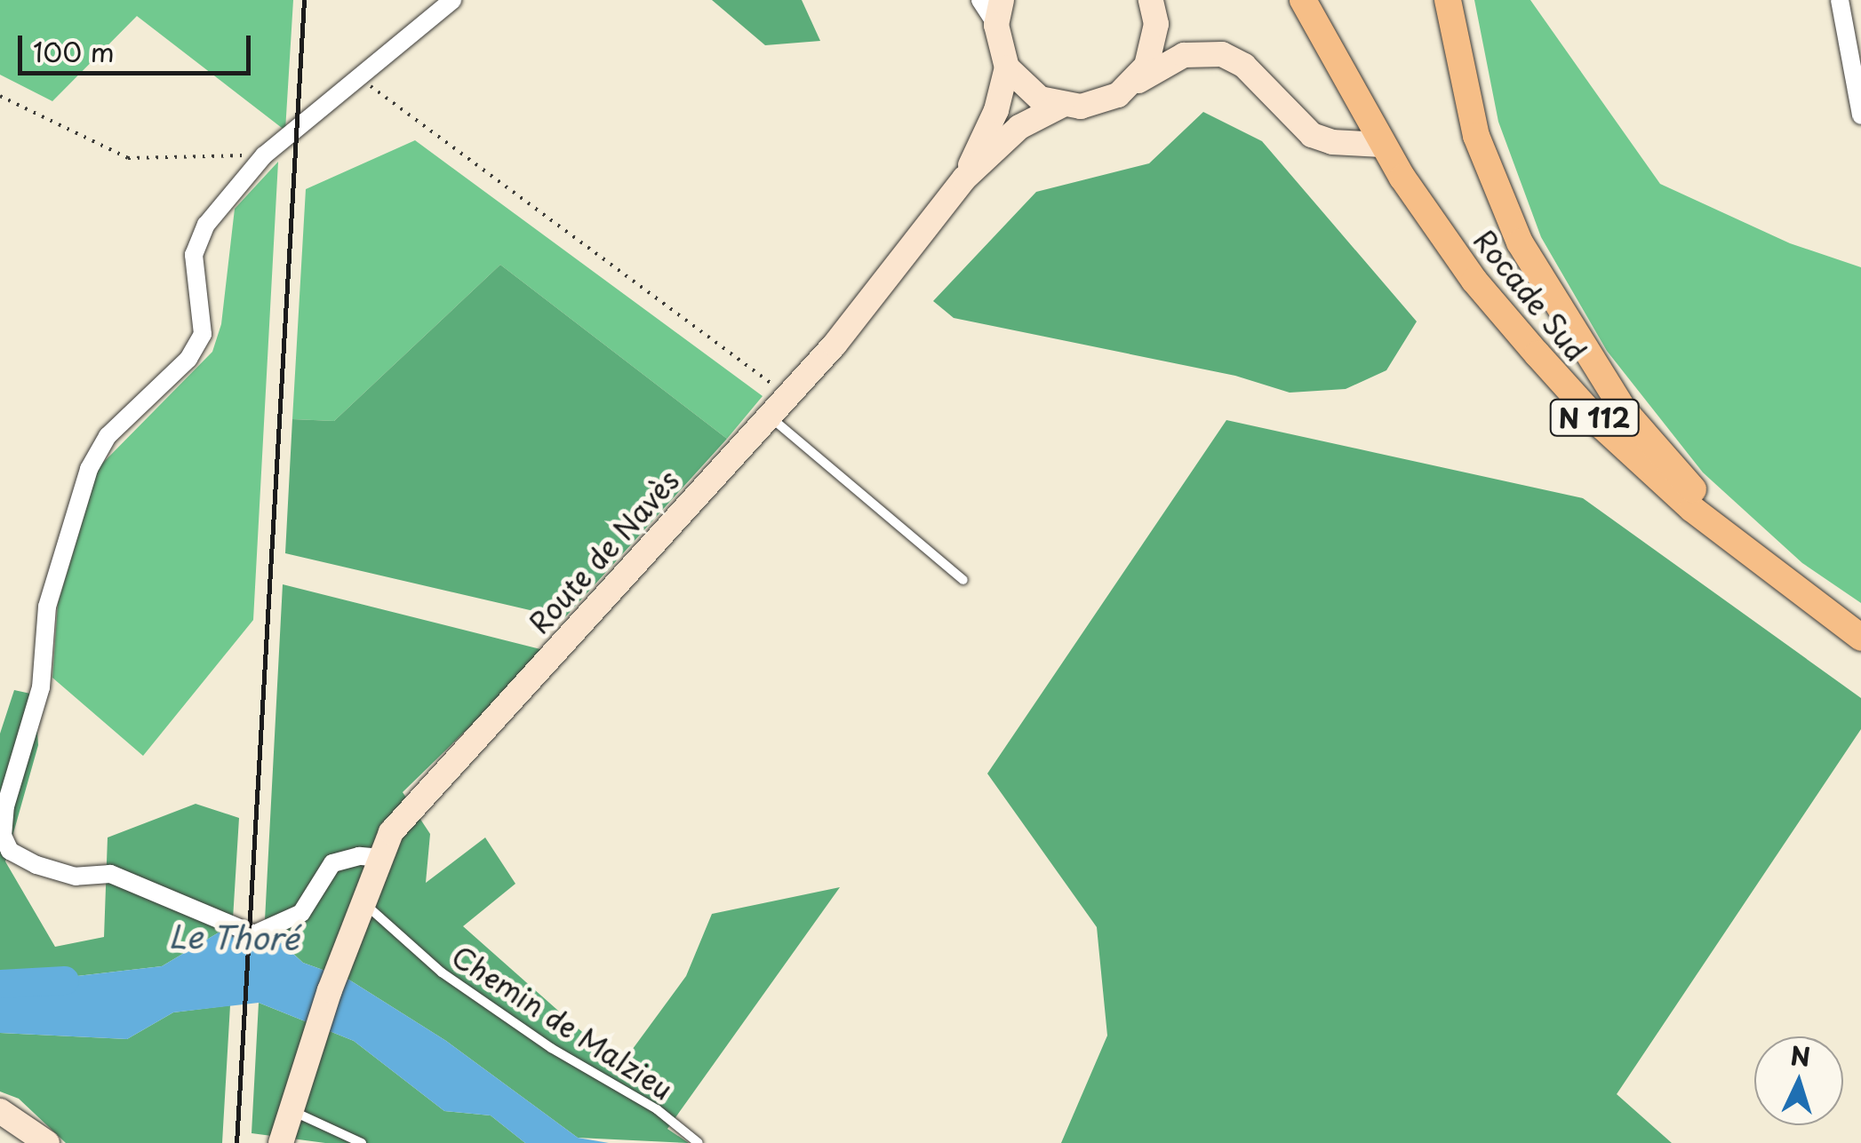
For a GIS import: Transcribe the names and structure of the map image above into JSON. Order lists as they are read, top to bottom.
{
  "streets": {
    "main road": ["Rocade Sud", "N 112", "Route de Navès"],
    "lane": ["Chemin de Malzieu"]
  },
  "crossings": [
    ["Rocade Sud", "Route de Navès"],
    ["Route de Navès", "Chemin de Malzieu"]
  ],
  "water": ["Le Thoré"],
  "scale_bar": "100 m",
  "north": "top"
}
